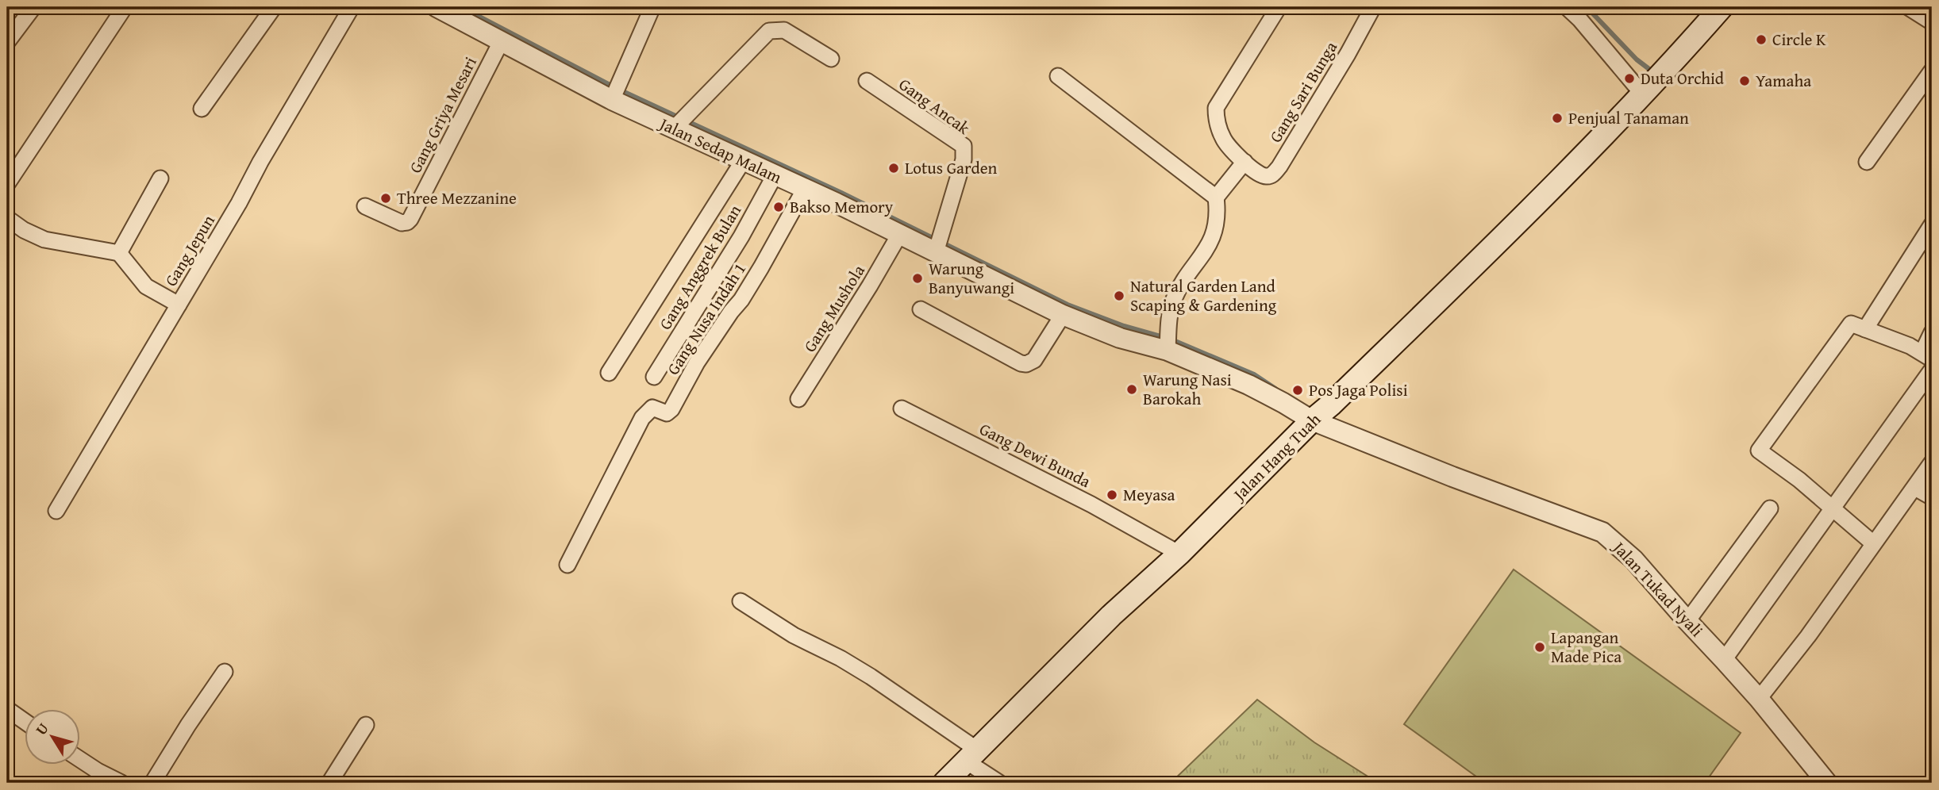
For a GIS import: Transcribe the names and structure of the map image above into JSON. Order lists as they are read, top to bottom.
{
  "streets": {
    "main road": ["Jalan Hang Tuah"],
    "street": [
      "Gang Sari Bunga",
      "Gang Ancak",
      "Gang Griya Mesari",
      "Jalan Sedap Malam",
      "Gang Jepun",
      "Gang Anggrek Bulan",
      "Gang Mushola",
      "Gang Nusa Indah 1",
      "Gang Dewi Bunda",
      "Jalan Tukad Nyali"
    ]
  },
  "crossings": [
    ["Gang Ancak", "Jalan Sedap Malam"],
    ["Gang Griya Mesari", "Jalan Sedap Malam"],
    ["Jalan Sedap Malam", "Gang Anggrek Bulan"],
    ["Jalan Sedap Malam", "Gang Mushola"],
    ["Jalan Sedap Malam", "Gang Nusa Indah 1"],
    ["Jalan Sedap Malam", "Jalan Hang Tuah"],
    ["Jalan Sedap Malam", "Jalan Tukad Nyali"],
    ["Gang Dewi Bunda", "Jalan Hang Tuah"],
    ["Jalan Hang Tuah", "Jalan Tukad Nyali"]
  ],
  "places": [
    "Circle K",
    "Duta Orchid",
    "Yamaha",
    "Penjual Tanaman",
    "Lotus Garden",
    "Three Mezzanine",
    "Bakso Memory",
    "Warung Banyuwangi",
    "Natural Garden Land Scaping & Gardening",
    "Warung Nasi Barokah",
    "Pos Jaga Polisi",
    "Meyasa",
    "Lapangan Made Pica"
  ],
  "north": "top left"
}
